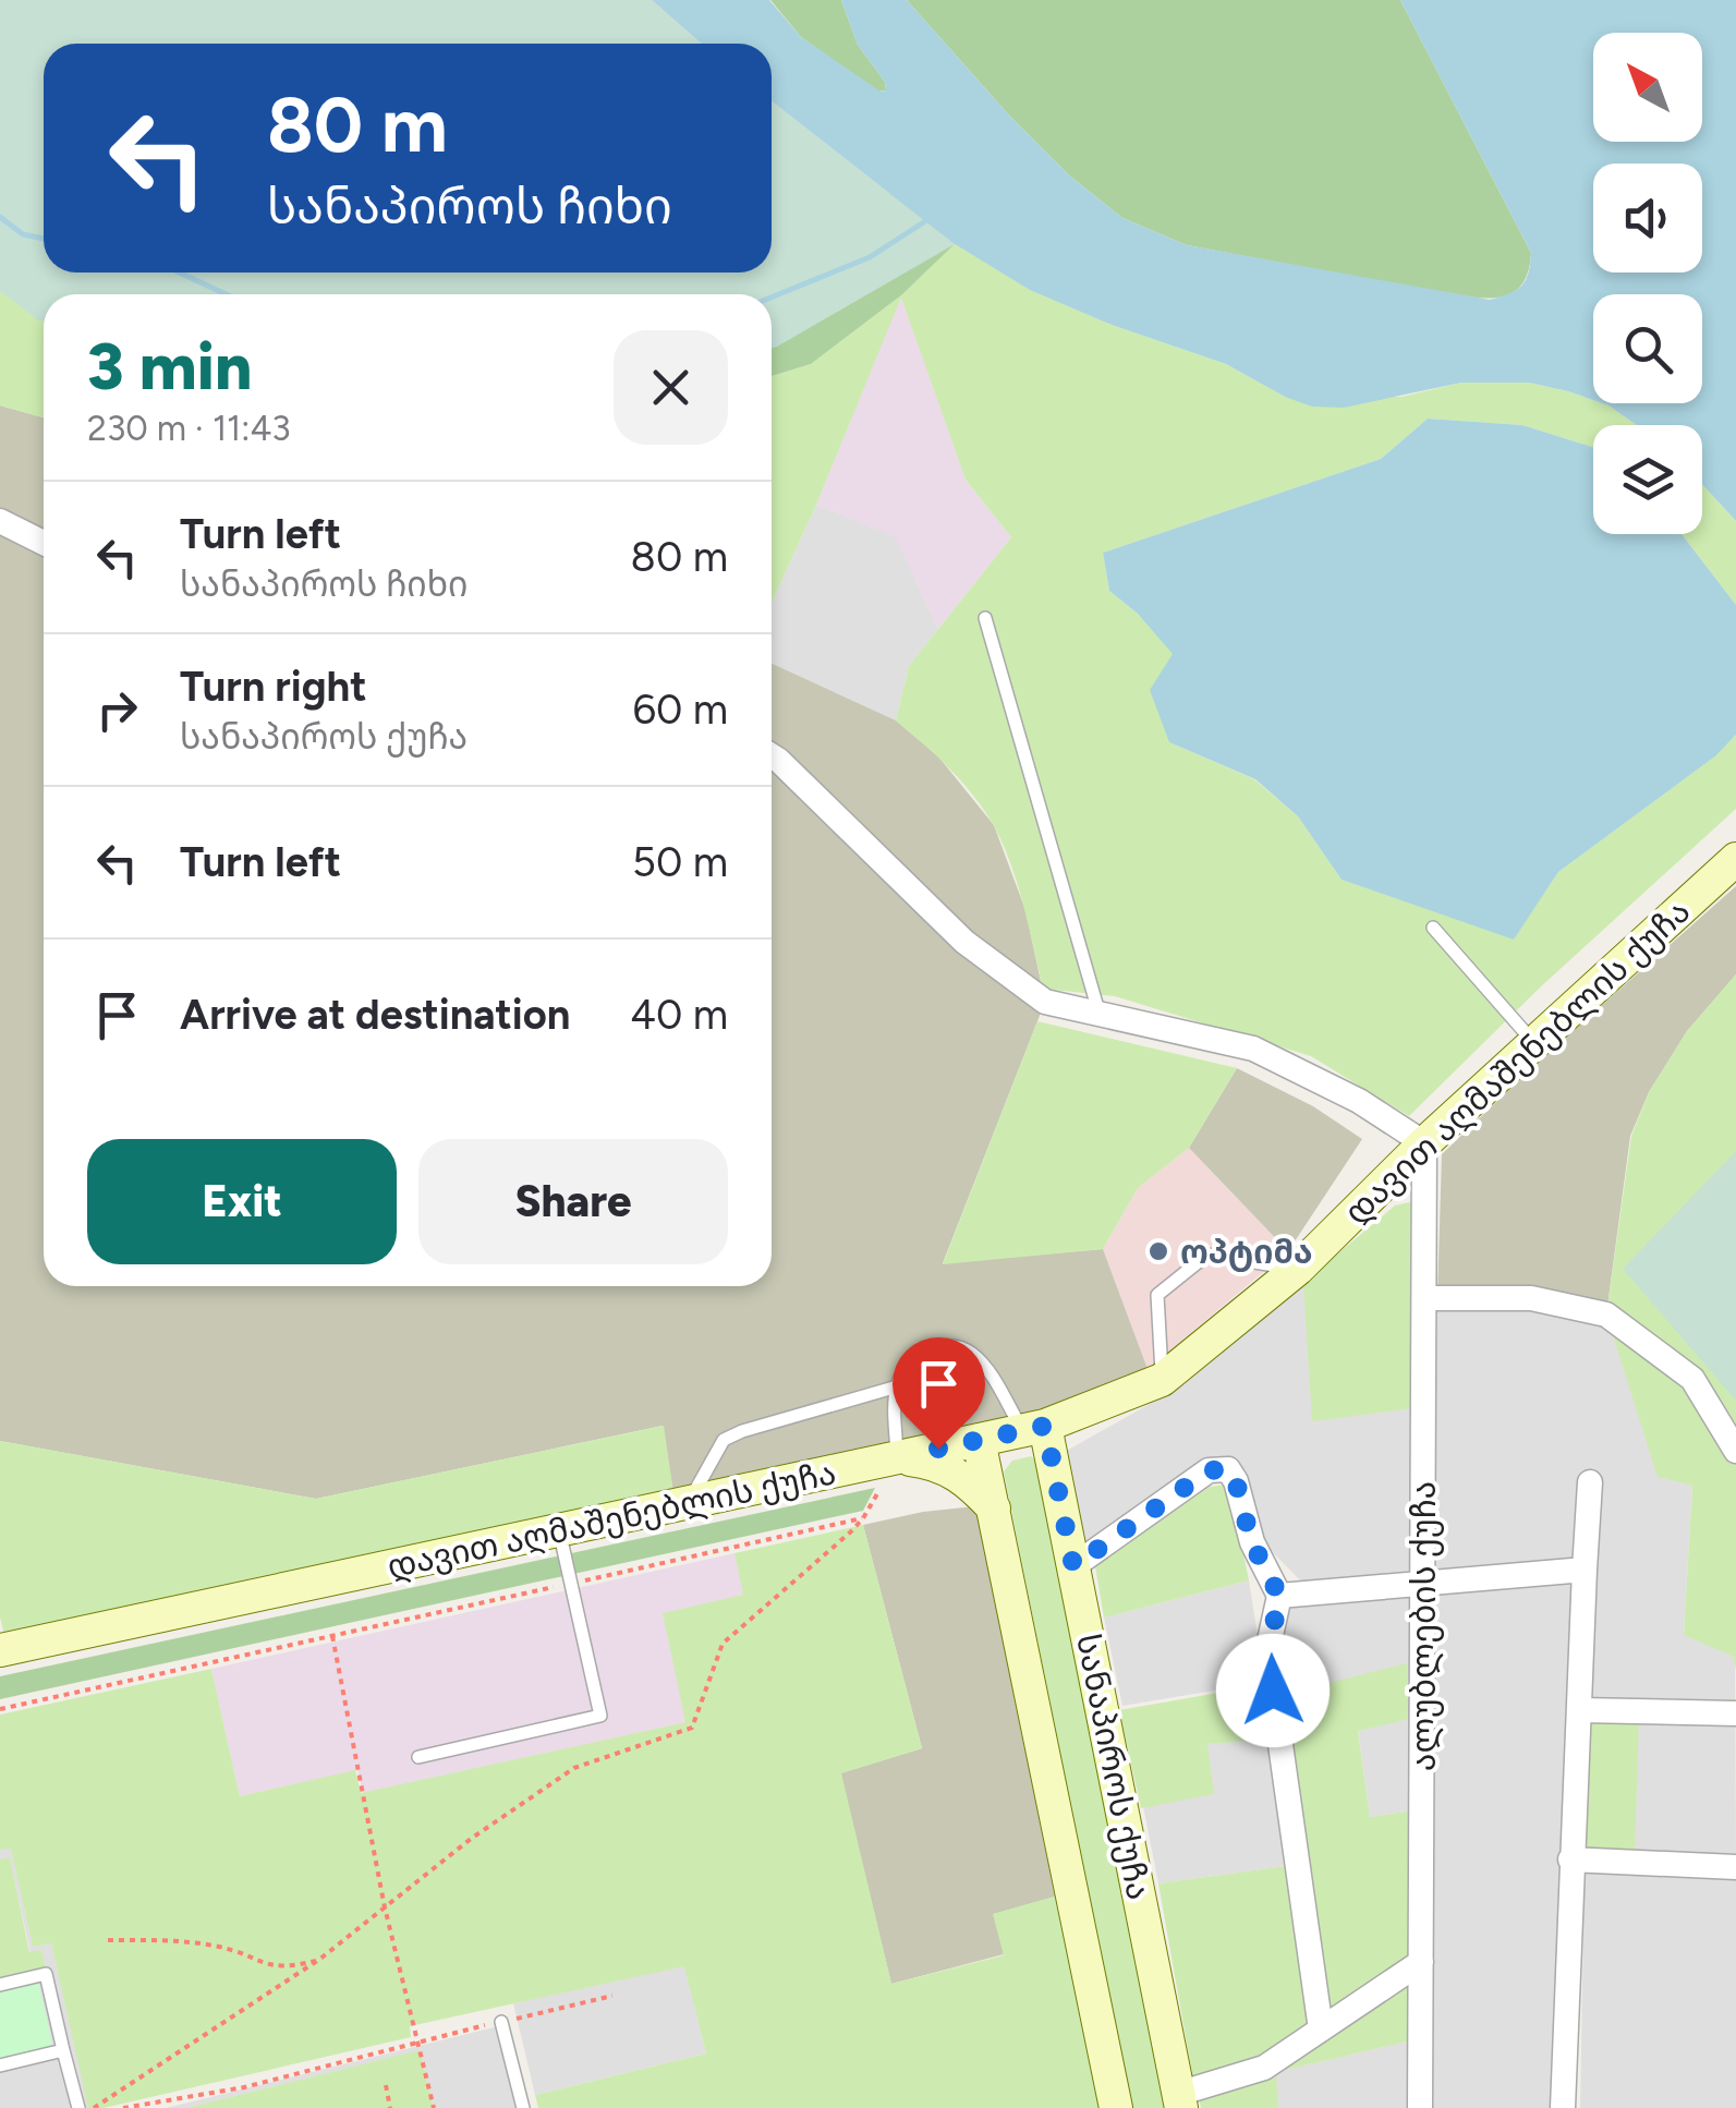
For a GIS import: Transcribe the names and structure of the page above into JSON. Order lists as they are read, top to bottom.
{
  "streets": {
    "main road": ["დავით აღმაშენებლის ქუჩა", "სანაპიროს ქუჩა"],
    "street": ["ალუბლების ქუჩა"]
  },
  "crossings": [
    ["დავით აღმაშენებლის ქუჩა", "ალუბლების ქუჩა"],
    ["დავით აღმაშენებლის ქუჩა", "სანაპიროს ქუჩა"]
  ],
  "places": ["ოპტიმა"],
  "north": "top left",
  "page": {
    "turn": ["80 m", "სანაპიროს ჩიხი"],
    "heading": ["3 min", "230 m · 11:43"],
    "list": [
      {
        "name": "Turn left",
        "note": "სანაპიროს ჩიხი",
        "value": "80 m"
      },
      {
        "name": "Turn right",
        "note": "სანაპიროს ქუჩა",
        "value": "60 m"
      },
      {
        "name": "Turn left",
        "value": "50 m"
      },
      {
        "name": "Arrive at destination",
        "value": "40 m"
      }
    ],
    "buttons": ["Exit", "Share"]
  }
}
